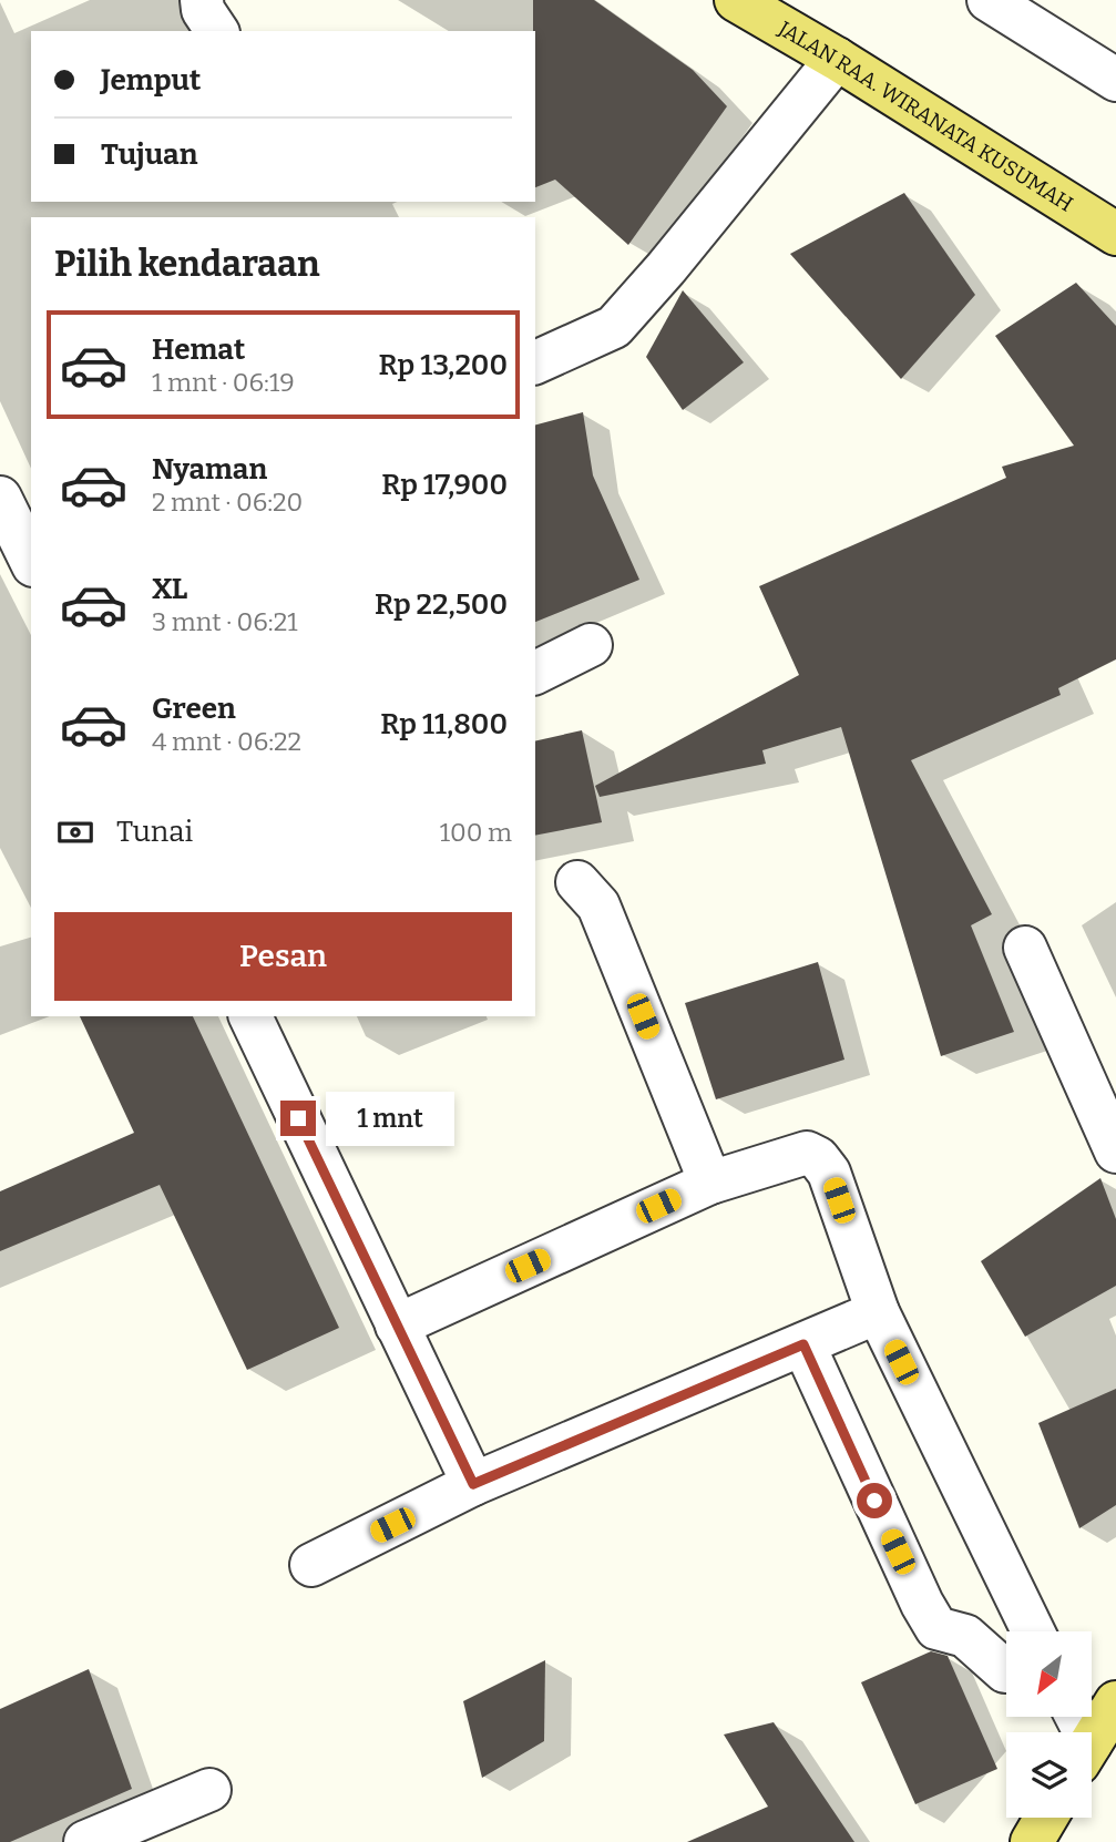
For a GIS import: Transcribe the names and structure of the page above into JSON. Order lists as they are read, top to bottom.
{
  "streets": {
    "main road": ["JALAN RAA. WIRANATA KUSUMAH"]
  },
  "north": "bottom left",
  "page": {
    "banner": ["Jemput", "Tujuan"],
    "heading": "Pilih kendaraan",
    "list": [
      {
        "name": "Hemat",
        "note": "1 mnt · 06:19",
        "value": "Rp 13,200"
      },
      {
        "name": "Nyaman",
        "note": "2 mnt · 06:20",
        "value": "Rp 17,900"
      },
      {
        "name": "XL",
        "note": "3 mnt · 06:21",
        "value": "Rp 22,500"
      },
      {
        "name": "Green",
        "note": "4 mnt · 06:22",
        "value": "Rp 11,800"
      }
    ],
    "pay": ["Tunai", "100 m"],
    "buttons": "Pesan",
    "bubble": "1 mnt"
  }
}
